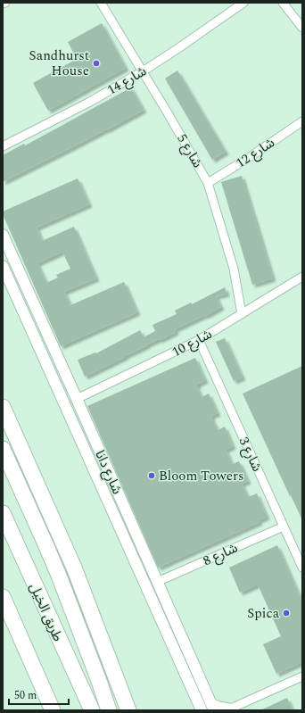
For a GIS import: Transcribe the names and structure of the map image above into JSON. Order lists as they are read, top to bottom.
{
  "streets": {
    "highway": ["طريق الخيل"],
    "street": [
      "شارع 14",
      "شارع 5",
      "شارع 12",
      "شارع 10",
      "شارع 3",
      "شارع دانا",
      "شارع 8"
    ]
  },
  "crossings": [
    ["شارع 14", "شارع 5"],
    ["شارع 5", "شارع 12"],
    ["شارع 5", "شارع 10"],
    ["شارع 10", "شارع 3"],
    ["شارع 10", "شارع دانا"],
    ["شارع 3", "شارع 8"],
    ["شارع دانا", "شارع 8"]
  ],
  "places": ["Sandhurst House", "Bloom Towers", "Spica"],
  "scale_bar": "50 m"
}
